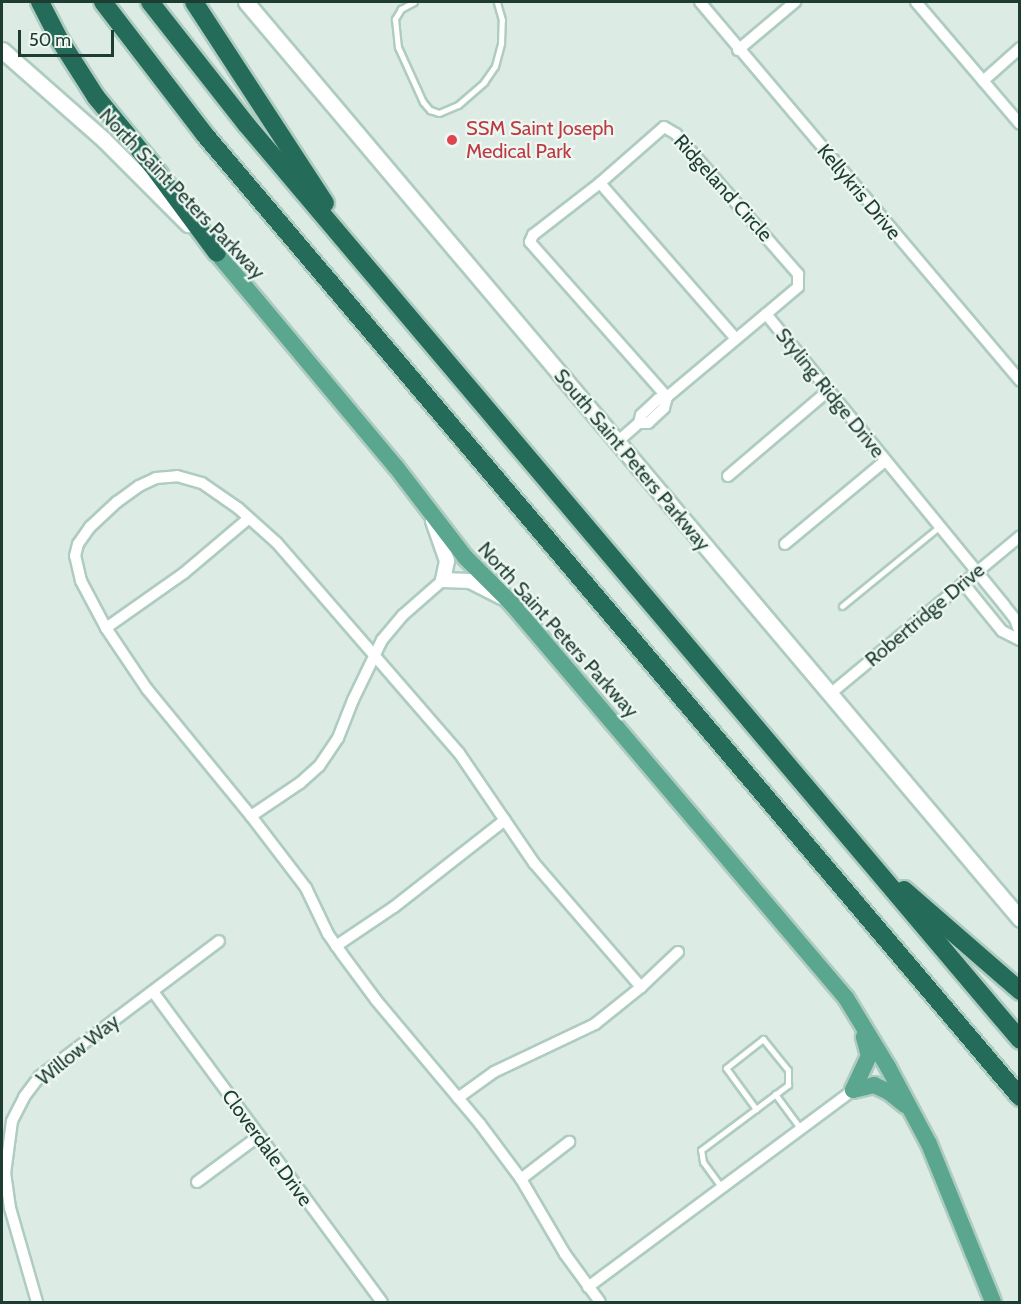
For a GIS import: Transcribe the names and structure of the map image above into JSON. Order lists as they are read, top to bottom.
{
  "streets": {
    "main road": ["North Saint Peters Parkway", "South Saint Peters Parkway"],
    "street": [
      "Ridgeland Circle",
      "Kellykris Drive",
      "Styling Ridge Drive",
      "Robertridge Drive",
      "Willow Way",
      "Cloverdale Drive"
    ]
  },
  "crossings": [
    ["Ridgeland Circle", "Styling Ridge Drive"],
    ["Styling Ridge Drive", "South Saint Peters Parkway"],
    ["Styling Ridge Drive", "Robertridge Drive"],
    ["South Saint Peters Parkway", "Robertridge Drive"],
    ["Willow Way", "Cloverdale Drive"]
  ],
  "places": ["SSM Saint Joseph Medical Park"],
  "scale_bar": "50 m"
}
